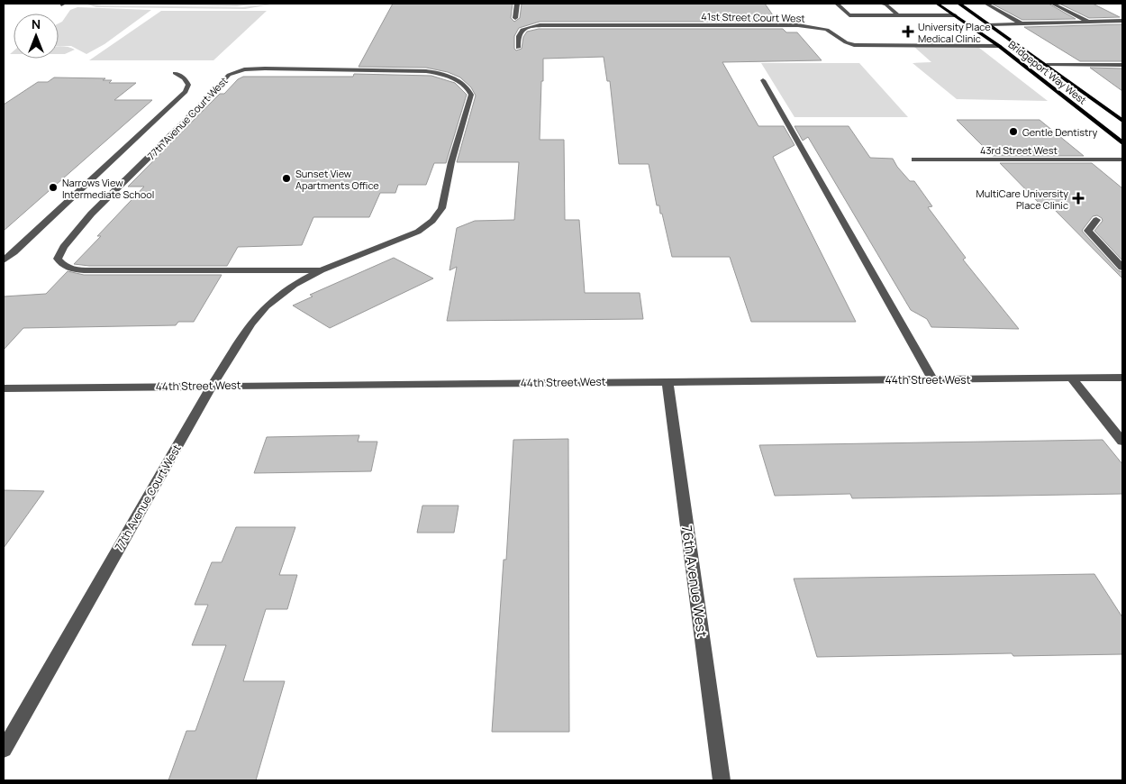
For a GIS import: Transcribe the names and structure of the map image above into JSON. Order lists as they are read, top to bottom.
{
  "streets": {
    "main road": ["Bridgeport Way West"],
    "street": [
      "41st Street Court West",
      "77th Avenue Court West",
      "43rd Street West",
      "44th Street West",
      "76th Avenue West"
    ]
  },
  "crossings": [
    ["41st Street Court West", "Bridgeport Way West"],
    ["77th Avenue Court West", "44th Street West"],
    ["44th Street West", "76th Avenue West"]
  ],
  "places": {
    "health": ["University Place Medical Clinic", "MultiCare University Place Clinic"],
    "other": ["Gentle Dentistry", "Sunset View Apartments Office", "Narrows View Intermediate School"]
  },
  "north": "top"
}
